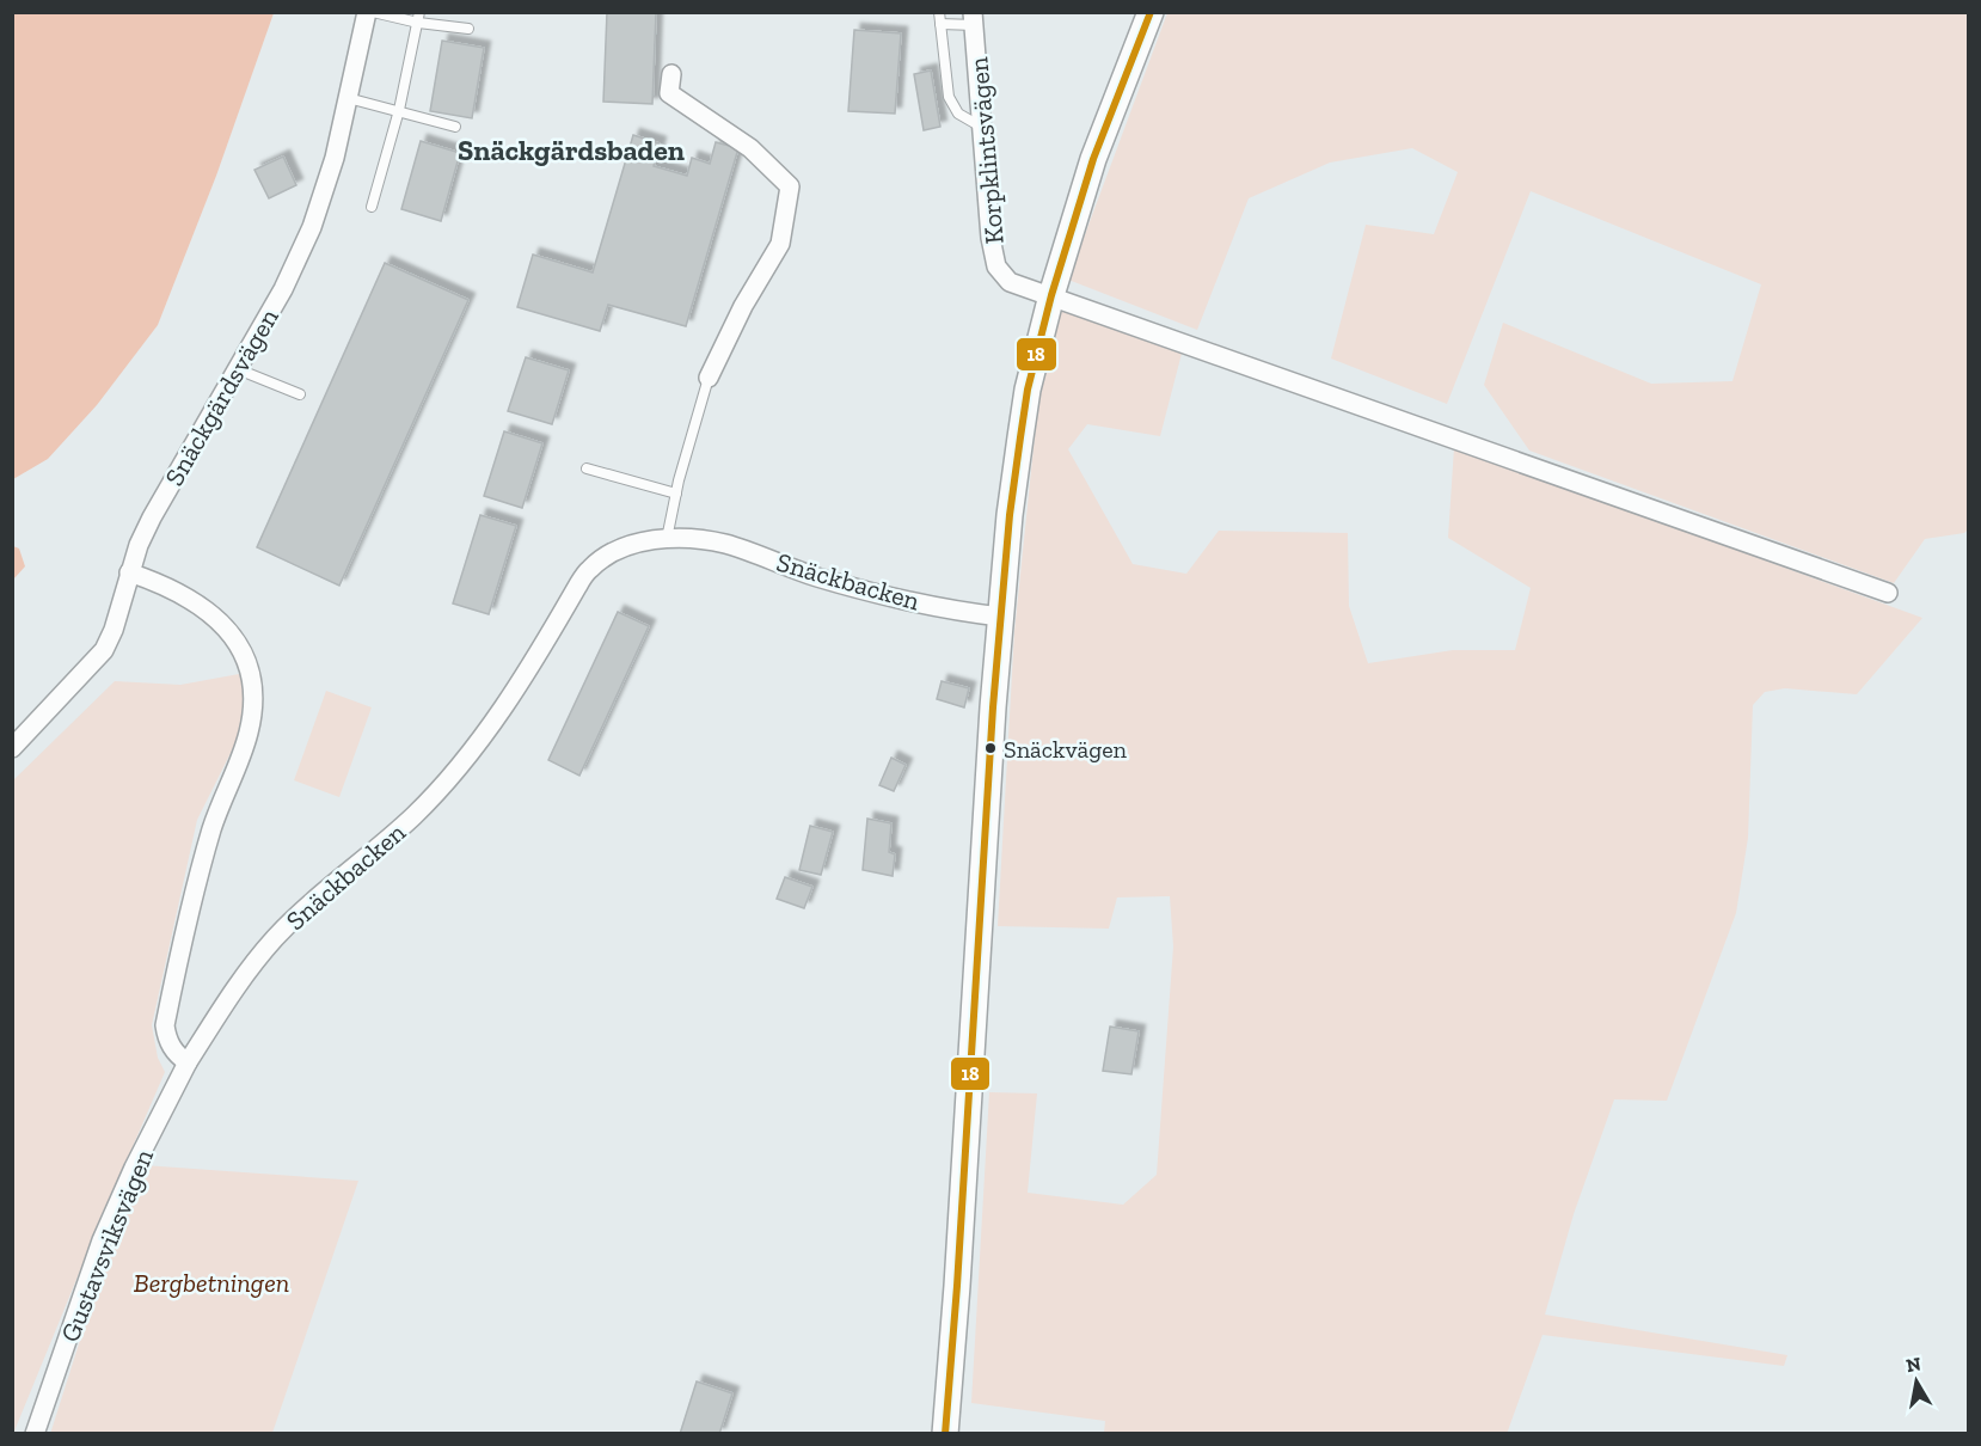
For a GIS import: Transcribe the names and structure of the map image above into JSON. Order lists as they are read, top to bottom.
{
  "streets": {
    "street": [
      "Korpklintsvägen",
      "Snäckgärdsvägen",
      "Snäckbacken",
      "Gustavsviksvägen"
    ]
  },
  "crossings": [
    ["Snäckbacken", "Gustavsviksvägen"]
  ],
  "districts": ["Snäckgärdsbaden"],
  "parks": ["Bergbetningen"],
  "places": ["Snäckvägen"],
  "lines": ["transit line 18"],
  "north": "top"
}
